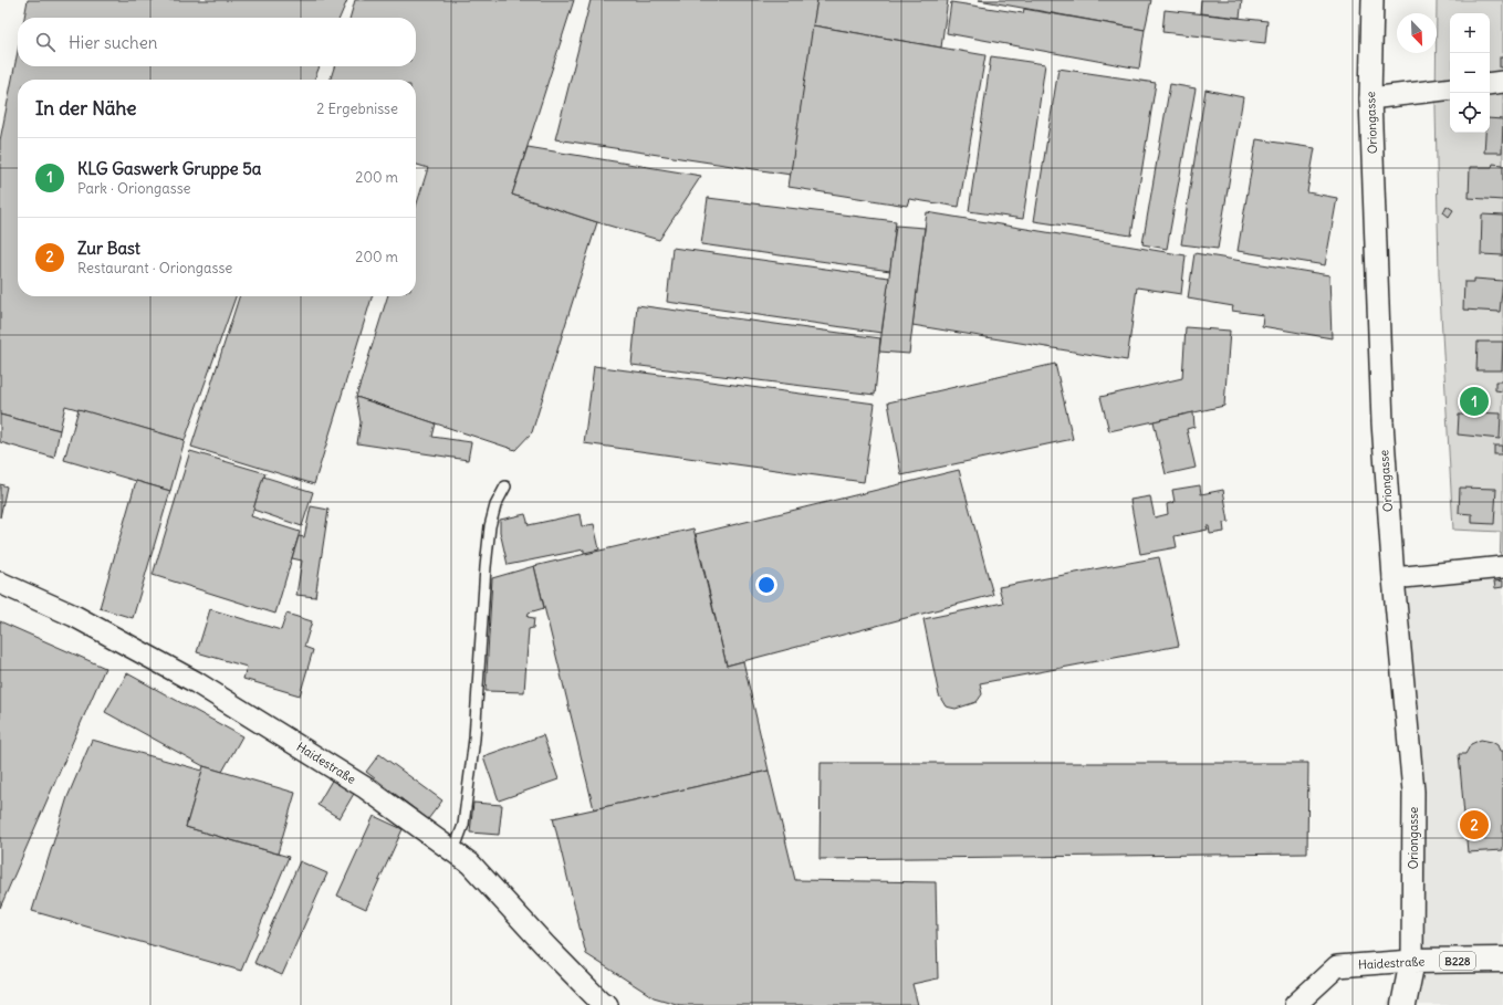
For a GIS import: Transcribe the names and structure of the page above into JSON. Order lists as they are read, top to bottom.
{
  "streets": {
    "main road": ["Haidestraße", "B228"],
    "street": ["Oriongasse"]
  },
  "crossings": [
    ["Oriongasse", "Haidestraße"]
  ],
  "north": "bottom right",
  "page": {
    "map_buttons": ["+", "−"],
    "search": "Hier suchen",
    "heading": ["In der Nähe", "2 Ergebnisse"],
    "list": [
      {
        "mark": "1",
        "name": "KLG Gaswerk Gruppe 5a",
        "note": "Park · Oriongasse",
        "value": "200 m"
      },
      {
        "mark": "2",
        "name": "Zur Bast",
        "note": "Restaurant · Oriongasse",
        "value": "200 m"
      }
    ],
    "pins": ["1", "2"]
  }
}
